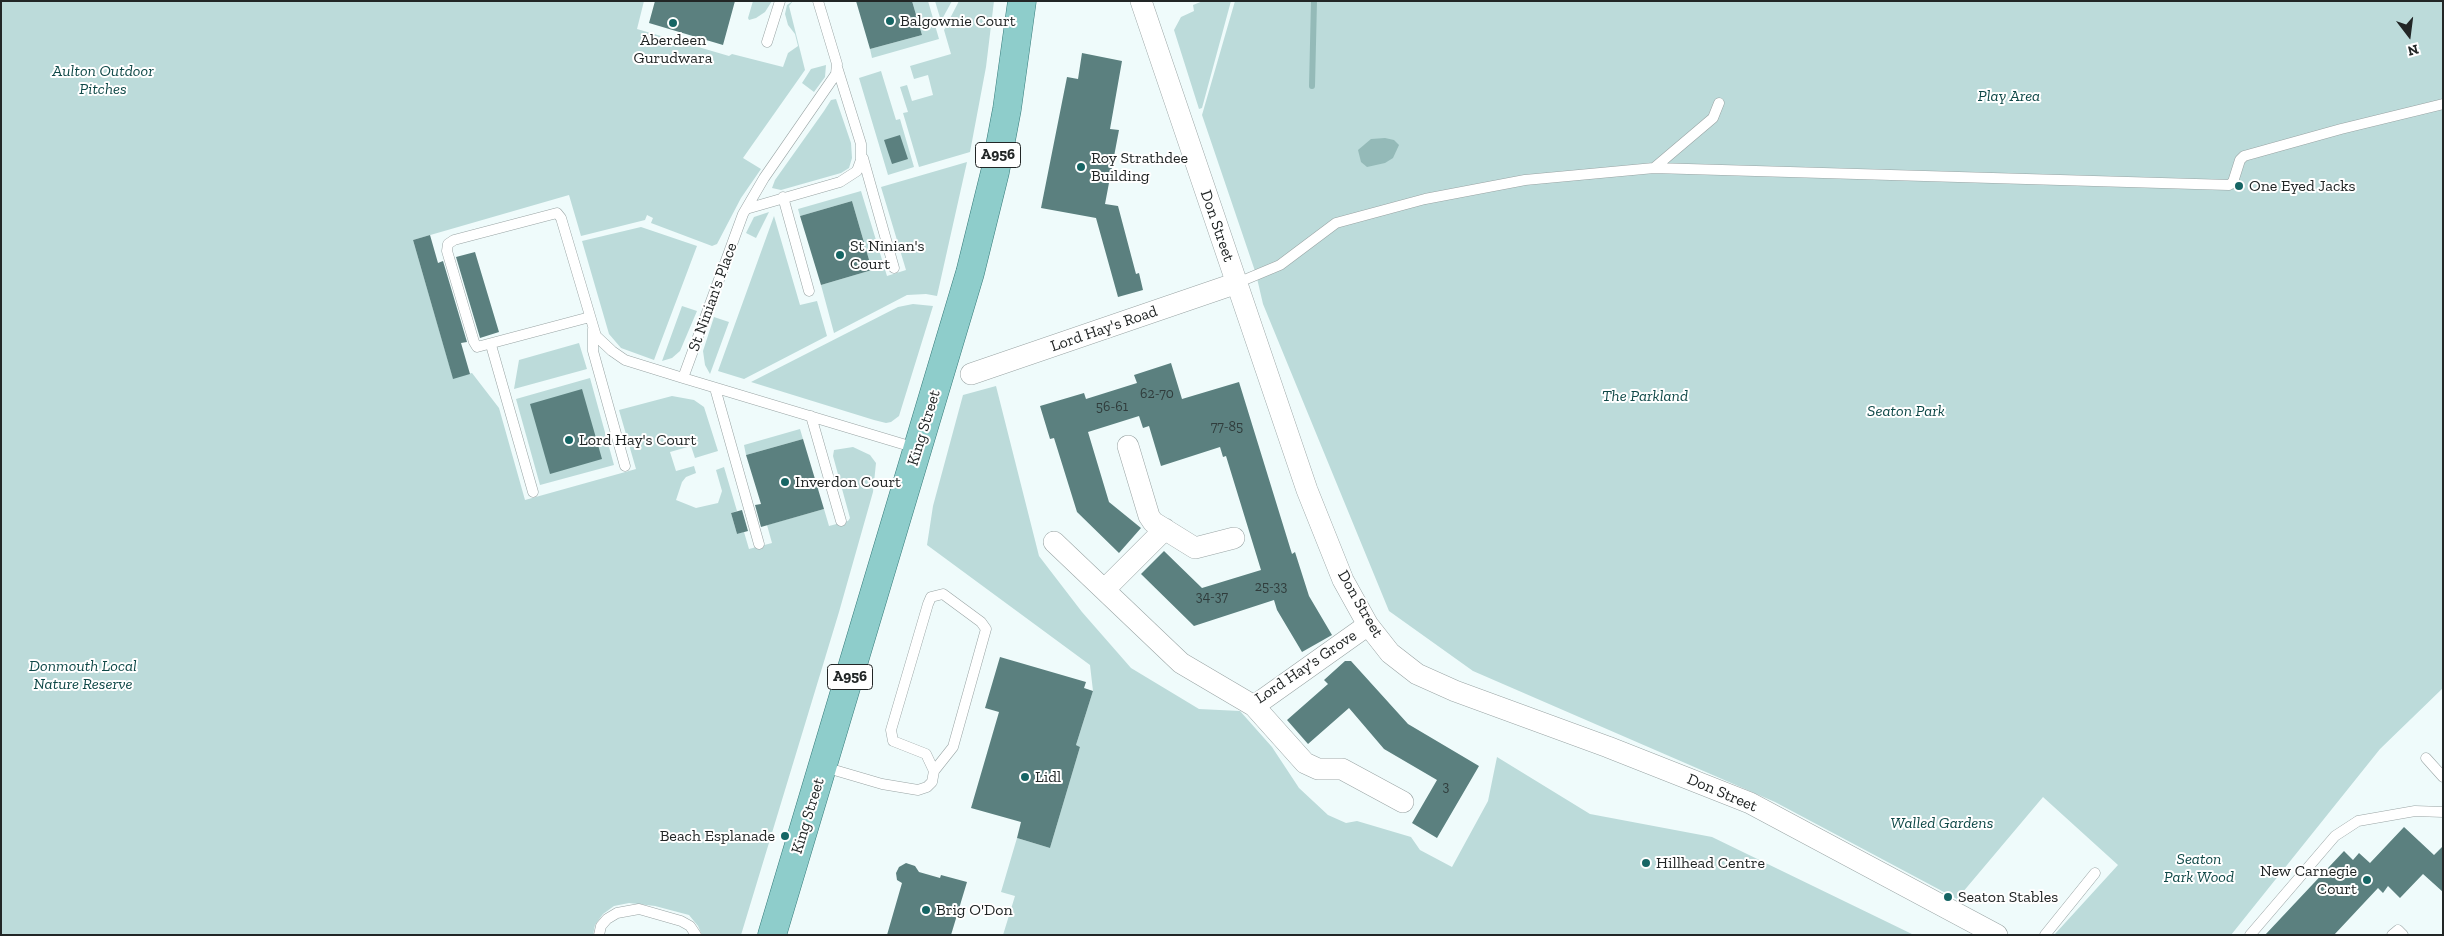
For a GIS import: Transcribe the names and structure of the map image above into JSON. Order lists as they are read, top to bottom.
{
  "streets": {
    "main road": ["A956", "King Street"],
    "street": ["Don Street", "Lord Hay's Road", "Lord Hay's Grove"],
    "lane": ["St Ninian's Place"]
  },
  "crossings": [
    ["Don Street", "Lord Hay's Road"],
    ["Don Street", "Lord Hay's Grove"]
  ],
  "parks": [
    "Aulton Outdoor Pitches",
    "Play Area",
    "The Parkland",
    "Seaton Park",
    "Donmouth Local Nature Reserve",
    "Walled Gardens",
    "Seaton Park Wood"
  ],
  "places": [
    "Balgownie Court",
    "Aberdeen Gurudwara",
    "Roy Strathdee Building",
    "One Eyed Jacks",
    "St Ninian's Court",
    "Lord Hay's Court",
    "Inverdon Court",
    "Lidl",
    "Beach Esplanade",
    "Hillhead Centre",
    "New Carnegie Court",
    "Seaton Stables",
    "Brig O'Don"
  ],
  "house_numbers": [
    "62-70",
    "56-61",
    "77-85",
    "25-33",
    "34-37",
    "3"
  ],
  "north": "bottom"
}
